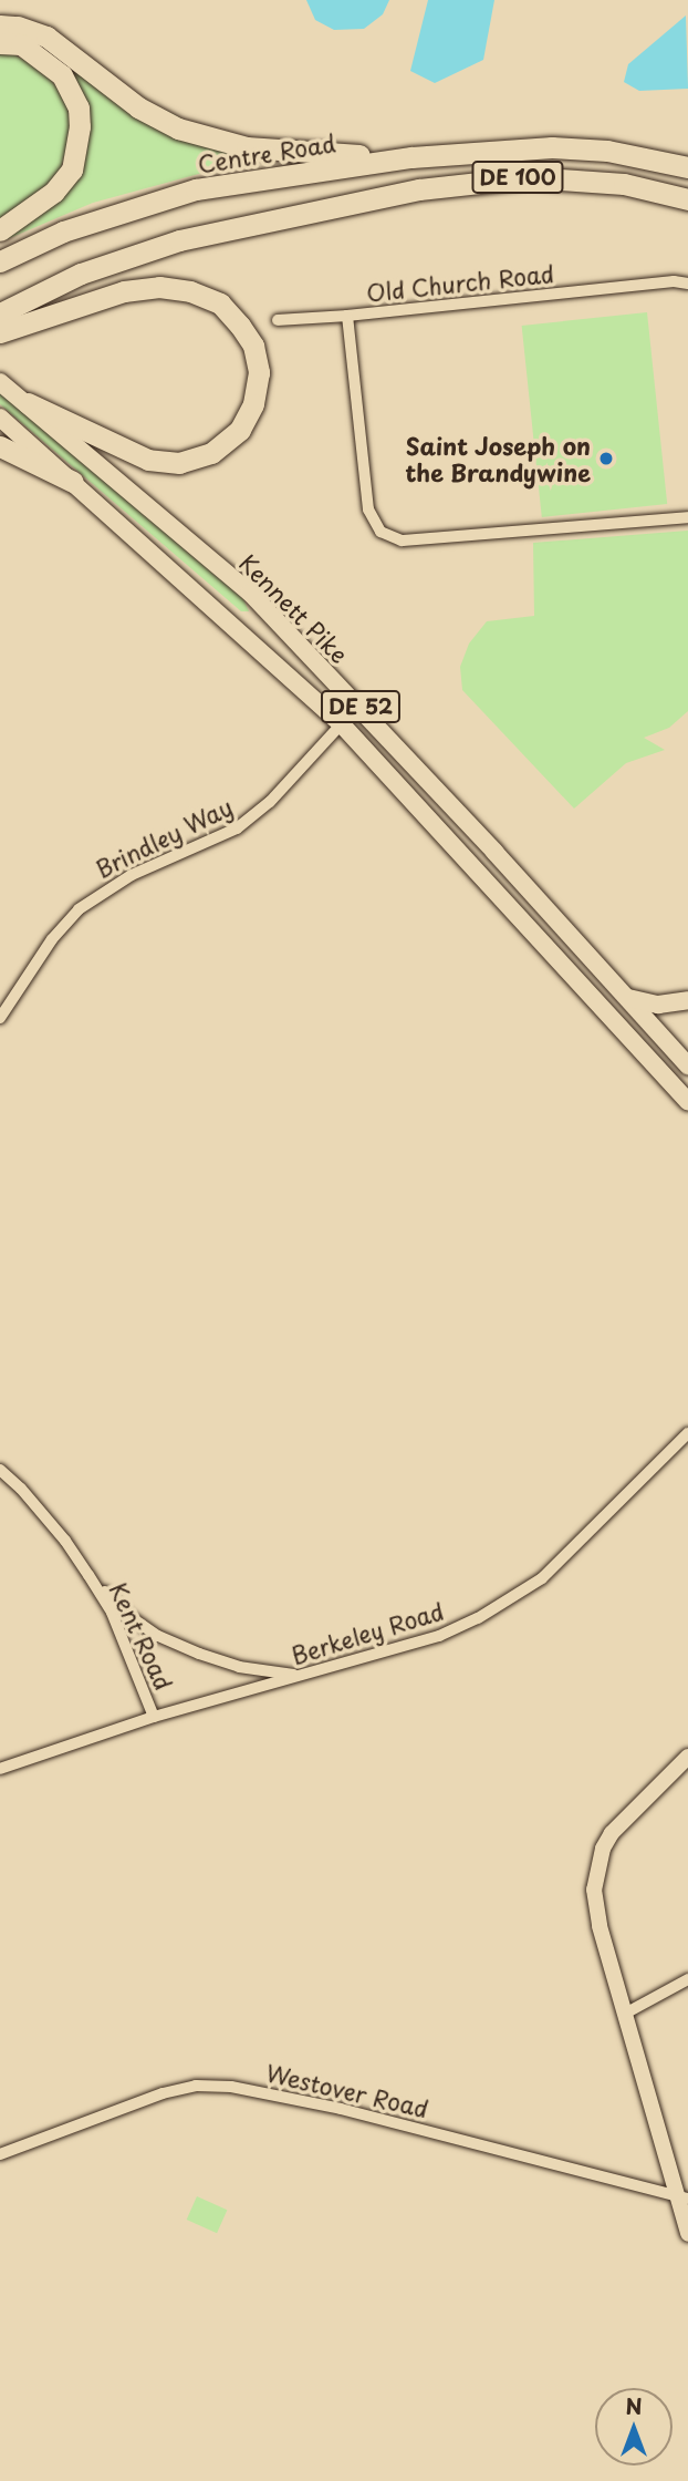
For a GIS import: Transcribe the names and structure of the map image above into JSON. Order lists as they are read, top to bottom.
{
  "streets": {
    "highway": ["Centre Road", "DE 100"],
    "main road": ["Kennett Pike", "DE 52"],
    "street": [
      "Old Church Road",
      "Brindley Way",
      "Berkeley Road",
      "Kent Road",
      "Westover Road"
    ]
  },
  "crossings": [
    ["Kennett Pike", "Brindley Way"],
    ["DE 52", "Brindley Way"],
    ["Berkeley Road", "Kent Road"]
  ],
  "places": ["Saint Joseph on the Brandywine"],
  "north": "top"
}
